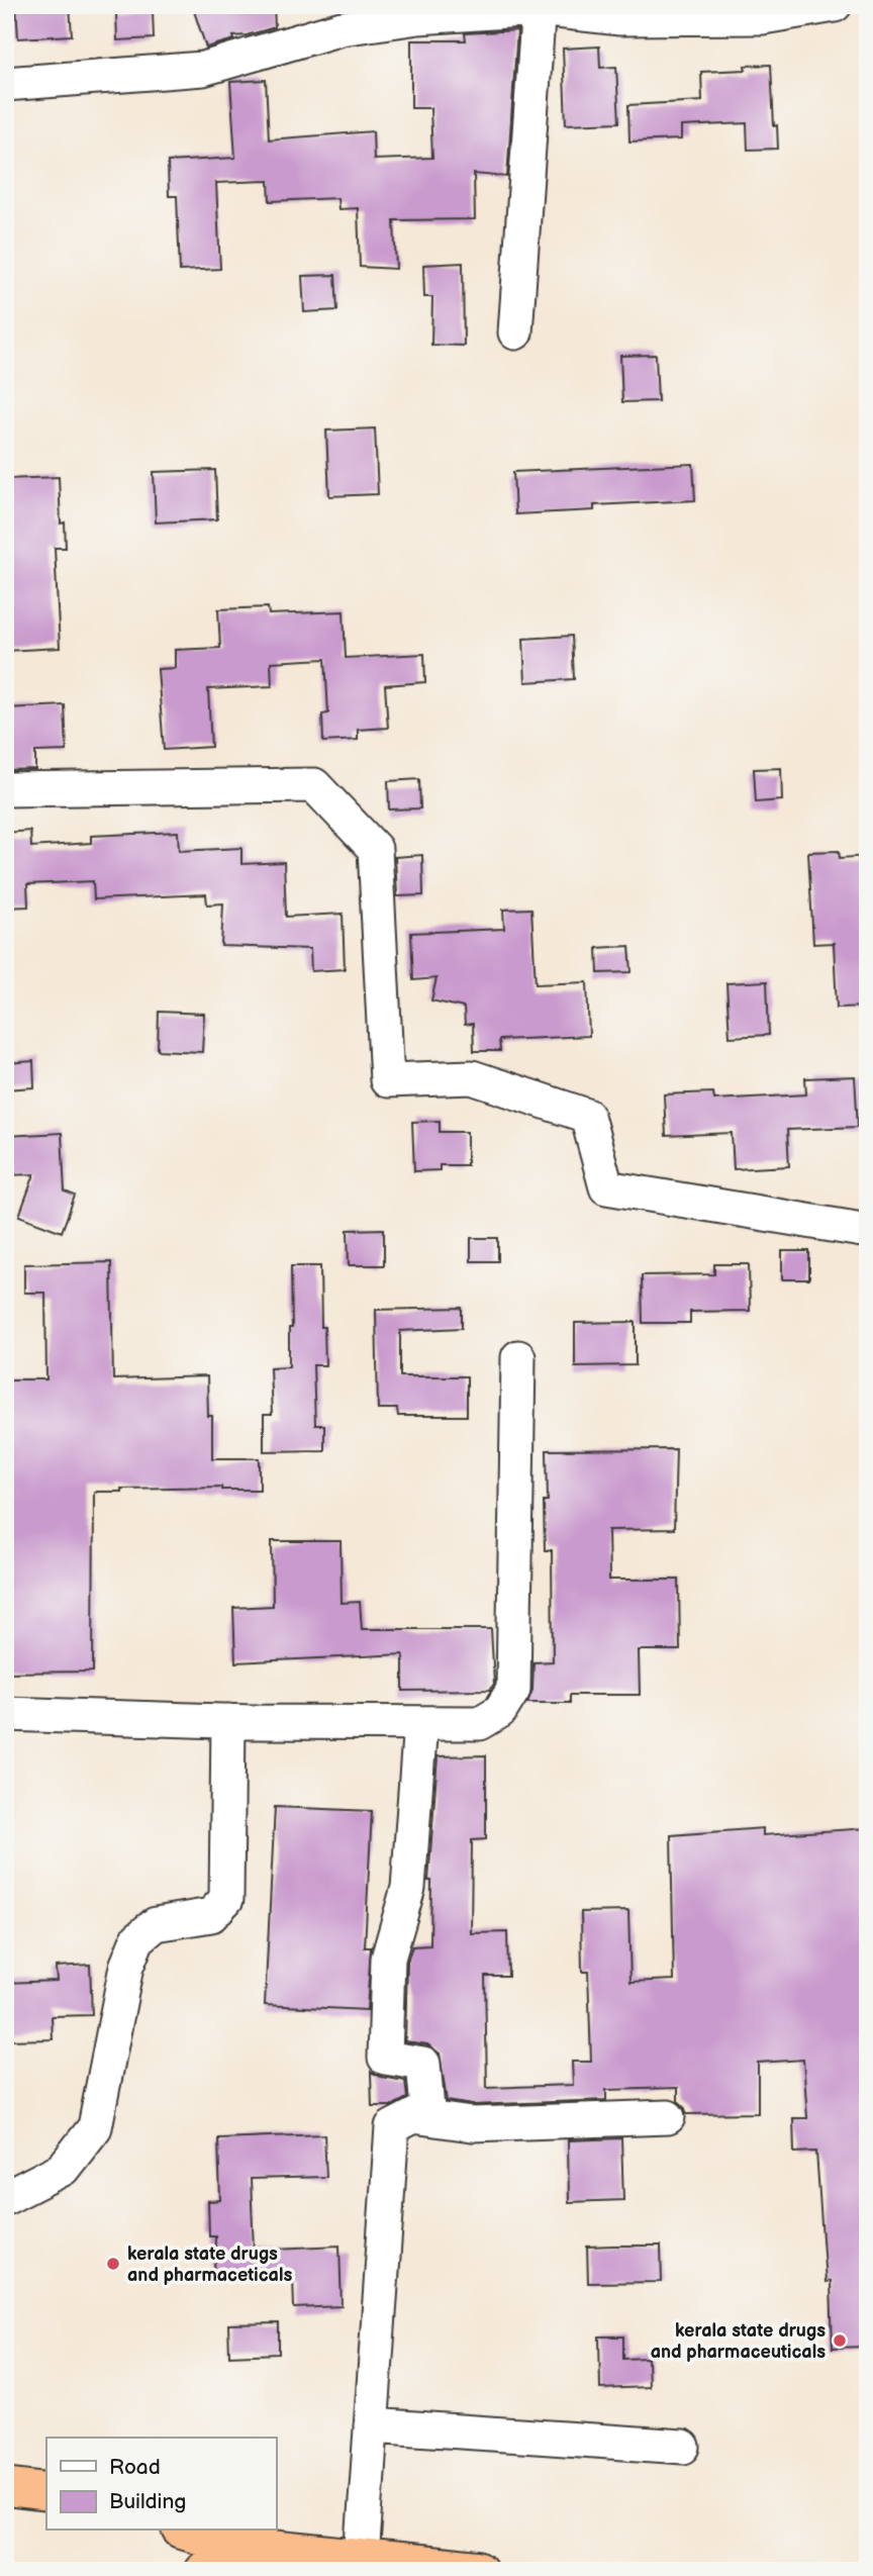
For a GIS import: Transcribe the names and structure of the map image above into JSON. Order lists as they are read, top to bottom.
{
  "places": ["kerala state drugs and pharmaceticals", "kerala state drugs and pharmaceuticals"],
  "legend": ["Road", "Building"]
}
